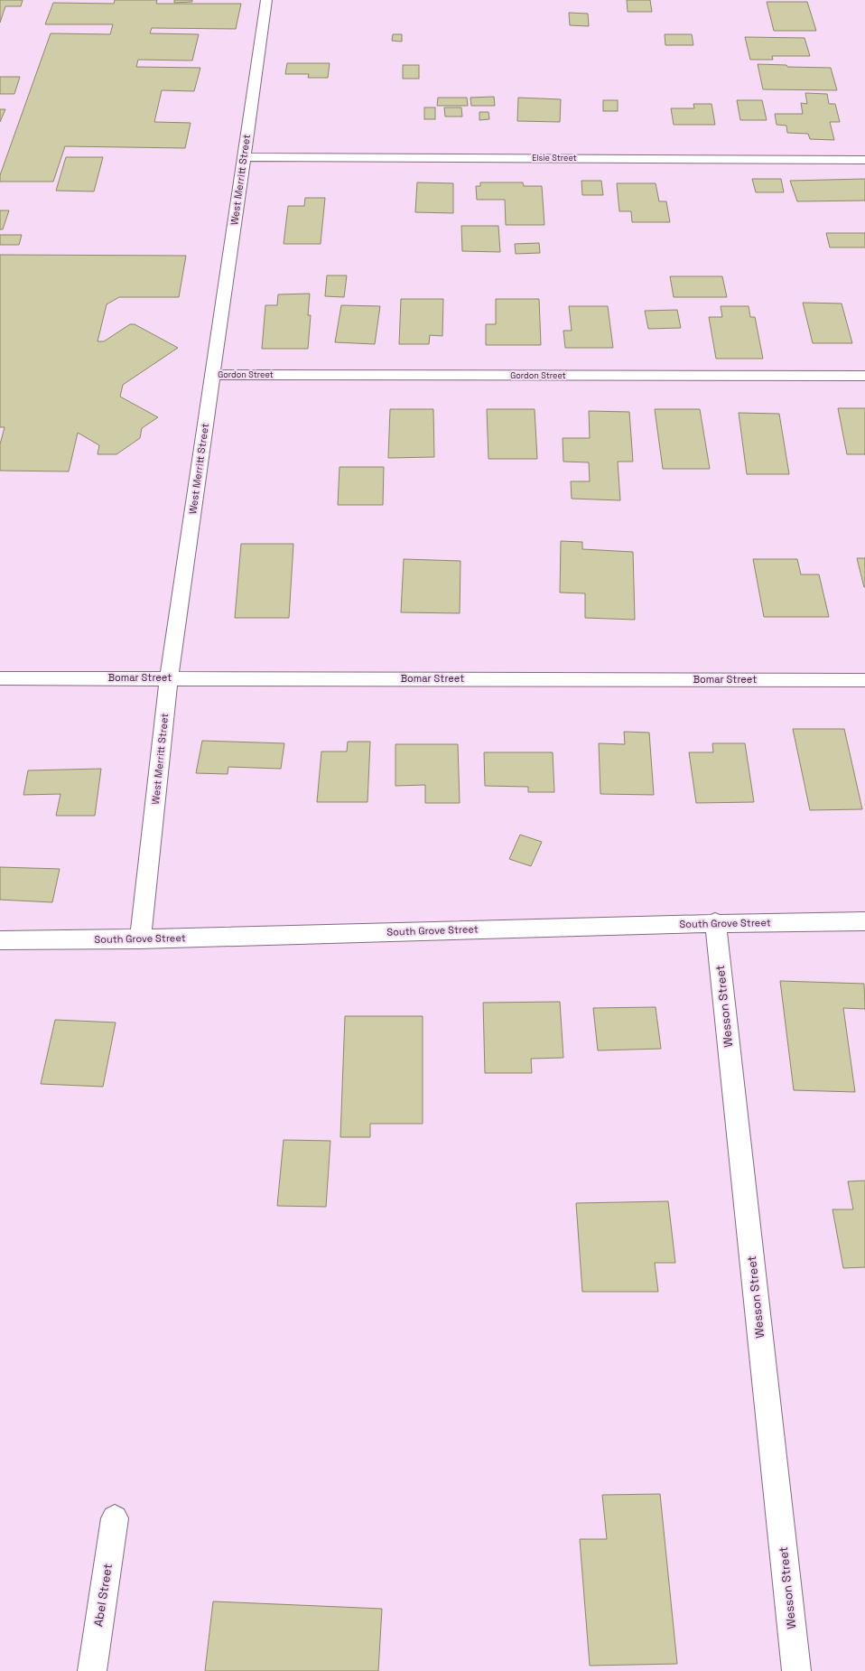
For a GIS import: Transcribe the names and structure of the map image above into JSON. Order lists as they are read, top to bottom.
{
  "streets": {
    "street": [
      "Elsie Street",
      "West Merritt Street",
      "Gordon Street",
      "Bomar Street",
      "South Grove Street",
      "Wesson Street",
      "Abel Street"
    ]
  },
  "crossings": [
    ["Elsie Street", "West Merritt Street"],
    ["West Merritt Street", "Gordon Street"],
    ["West Merritt Street", "Bomar Street"],
    ["West Merritt Street", "South Grove Street"],
    ["South Grove Street", "Wesson Street"]
  ]
}
